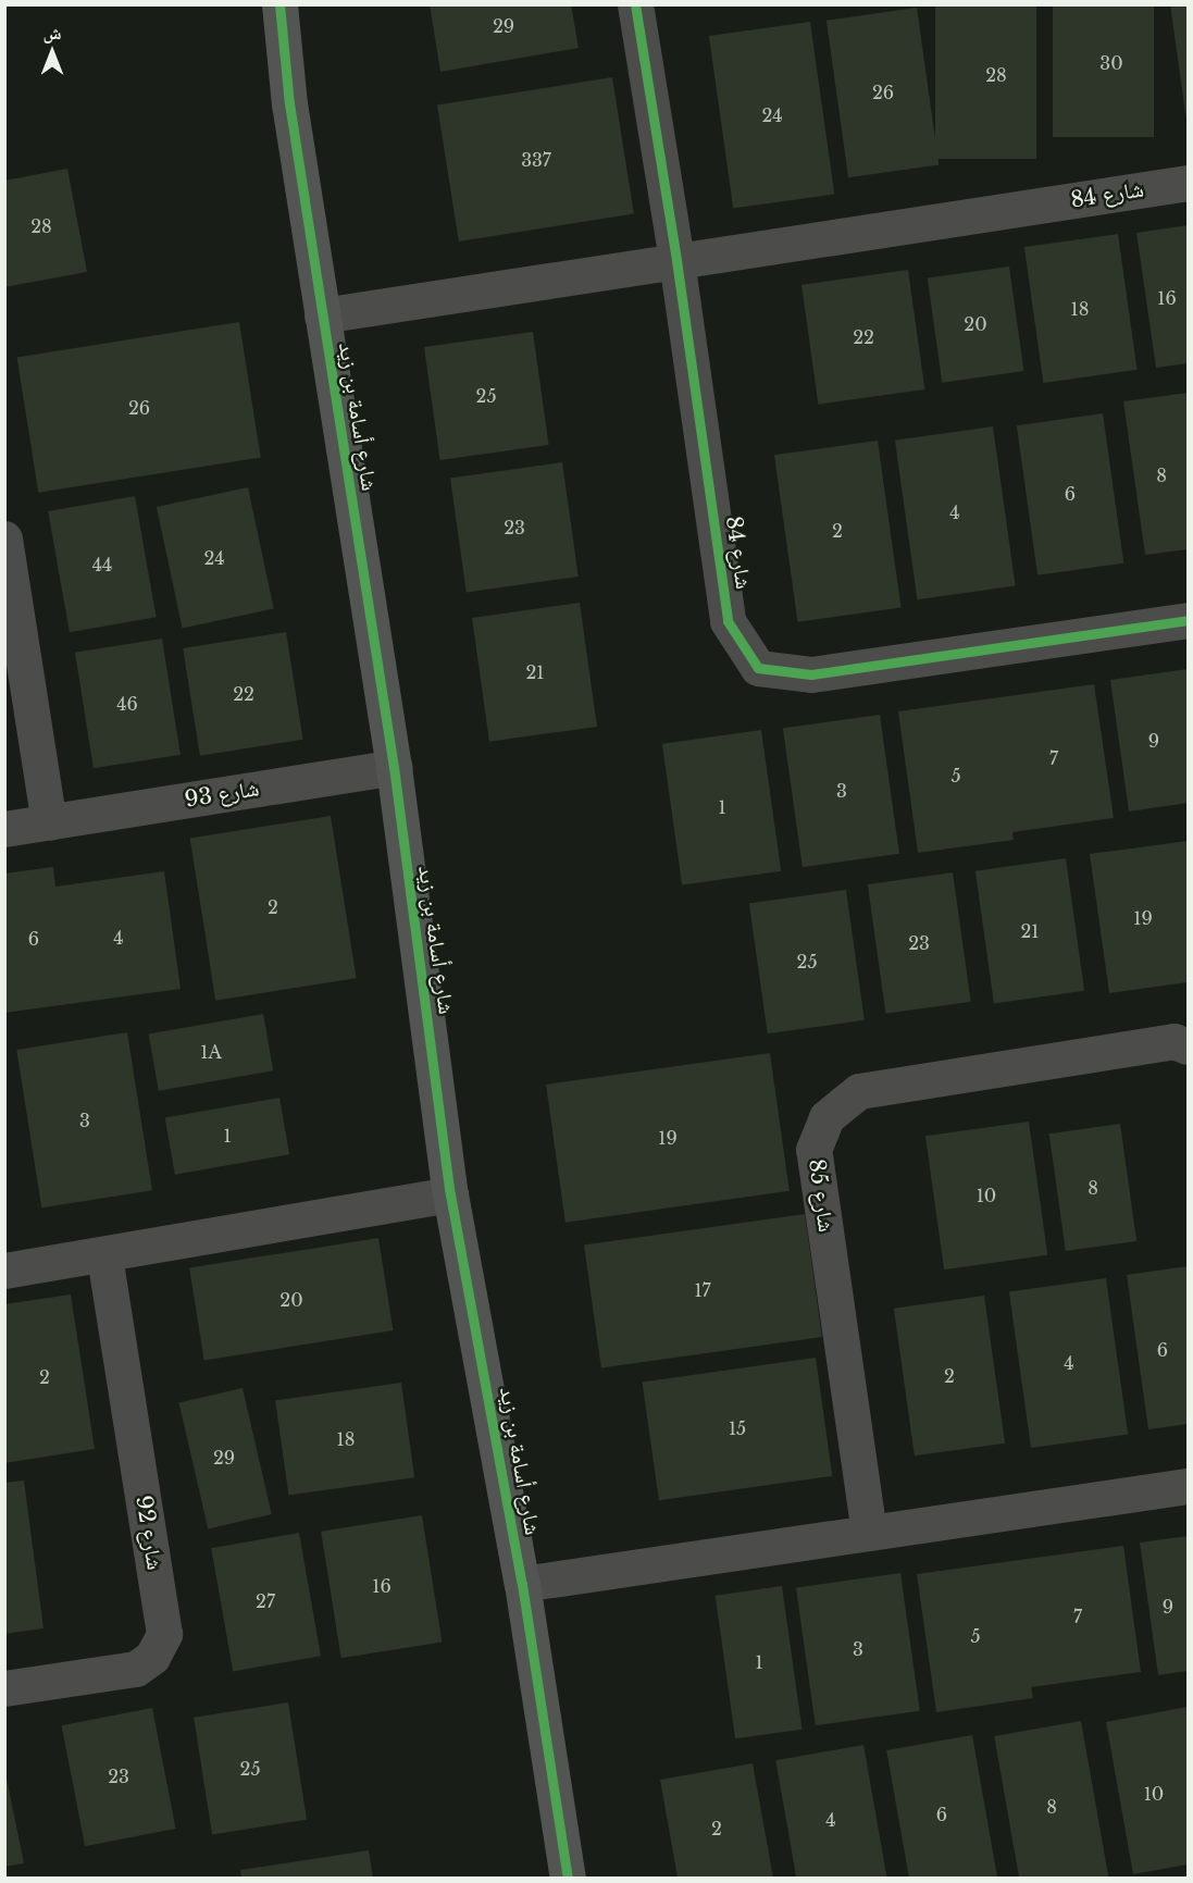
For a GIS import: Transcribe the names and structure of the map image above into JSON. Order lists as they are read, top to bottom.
{
  "streets": {
    "street": [
      "شارع 84",
      "شارع أسامة بن زيد",
      "شارع 93",
      "شارع 85",
      "شارع 92"
    ]
  },
  "crossings": [
    ["شارع 84", "شارع أسامة بن زيد"],
    ["شارع أسامة بن زيد", "شارع 93"]
  ],
  "house_numbers": [
    "29",
    "30",
    "28",
    "26",
    "24",
    "337",
    "28",
    "16",
    "18",
    "20",
    "22",
    "25",
    "26",
    "8",
    "6",
    "4",
    "23",
    "2",
    "24",
    "44",
    "21",
    "22",
    "46",
    "9",
    "7",
    "5",
    "3",
    "1",
    "2",
    "19",
    "21",
    "4",
    "6",
    "23",
    "25",
    "1A",
    "3",
    "1",
    "19",
    "8",
    "10",
    "17",
    "20",
    "6",
    "4",
    "2",
    "2",
    "15",
    "18",
    "29",
    "16",
    "27",
    "9",
    "7",
    "5",
    "3",
    "1",
    "25",
    "23",
    "10",
    "8",
    "6",
    "4",
    "2"
  ],
  "north": "top"
}
